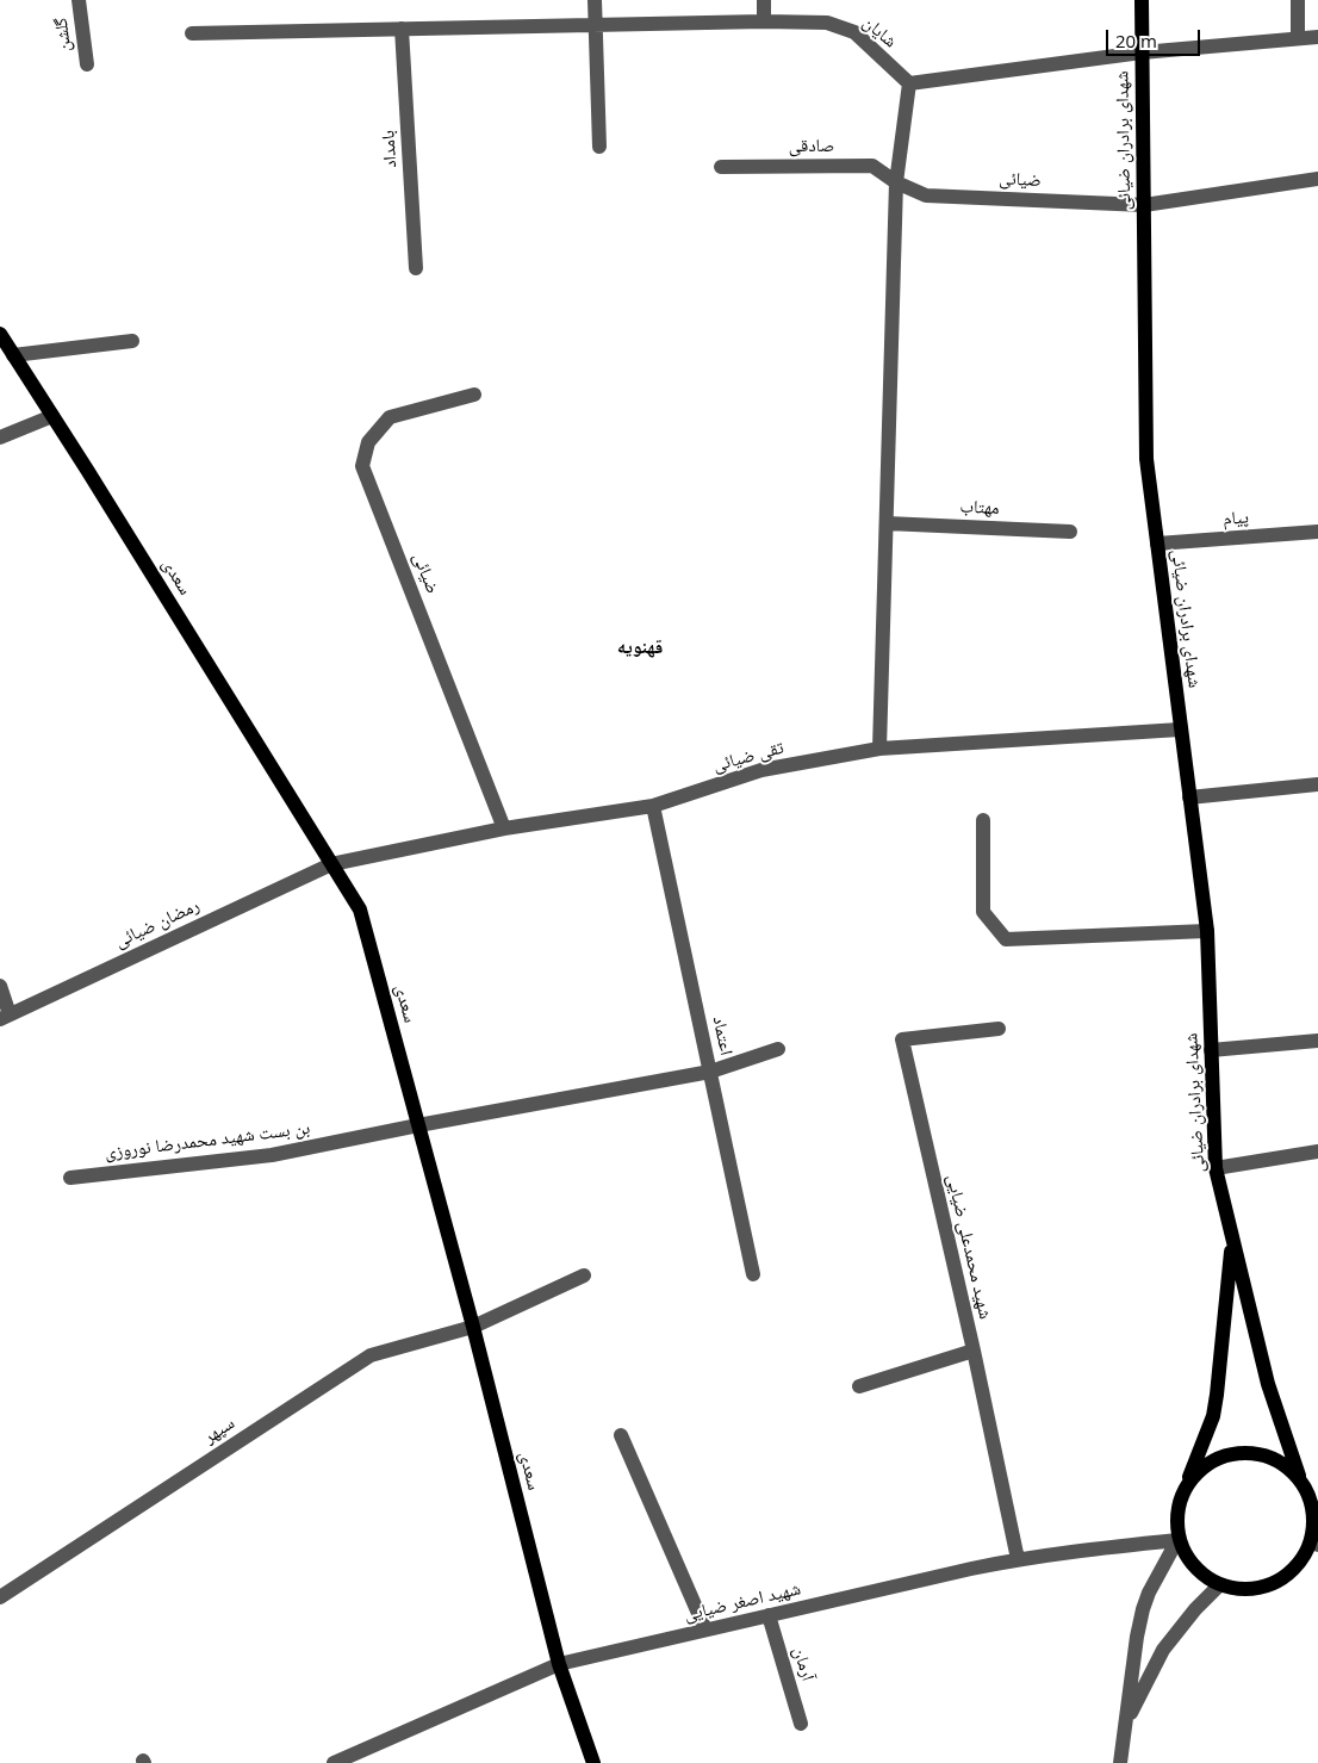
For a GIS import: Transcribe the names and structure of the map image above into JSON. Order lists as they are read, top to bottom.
{
  "streets": {
    "main road": ["شهدای برادران ضیائی", "سعدی"],
    "street": [
      "شایان",
      "گلشن",
      "صادقی",
      "بامداد",
      "ضیائی",
      "مهتاب",
      "پیام",
      "تقی ضیائی",
      "رمضان ضیائی",
      "اعتماد",
      "بن بست شهید محمدرضا نوروزی",
      "شهید محمدعلی ضیایی",
      "سپهر",
      "شهید اصغر ضیایی",
      "آرمان"
    ]
  },
  "crossings": [
    ["شایان", "بامداد"],
    ["شهدای برادران ضیائی", "ضیائی"],
    ["شهدای برادران ضیائی", "پیام"],
    ["شهدای برادران ضیائی", "تقی ضیائی"],
    ["شهدای برادران ضیائی", "شهید اصغر ضیایی"],
    ["صادقی", "ضیائی"],
    ["ضیائی", "تقی ضیائی"],
    ["سعدی", "تقی ضیائی"],
    ["سعدی", "رمضان ضیائی"],
    ["سعدی", "بن بست شهید محمدرضا نوروزی"],
    ["سعدی", "سپهر"],
    ["سعدی", "شهید اصغر ضیایی"],
    ["تقی ضیائی", "رمضان ضیائی"],
    ["تقی ضیائی", "اعتماد"],
    ["اعتماد", "بن بست شهید محمدرضا نوروزی"],
    ["شهید محمدعلی ضیایی", "شهید اصغر ضیایی"],
    ["شهید اصغر ضیایی", "آرمان"]
  ],
  "districts": ["قهنویه"],
  "scale_bar": "20 m"
}
